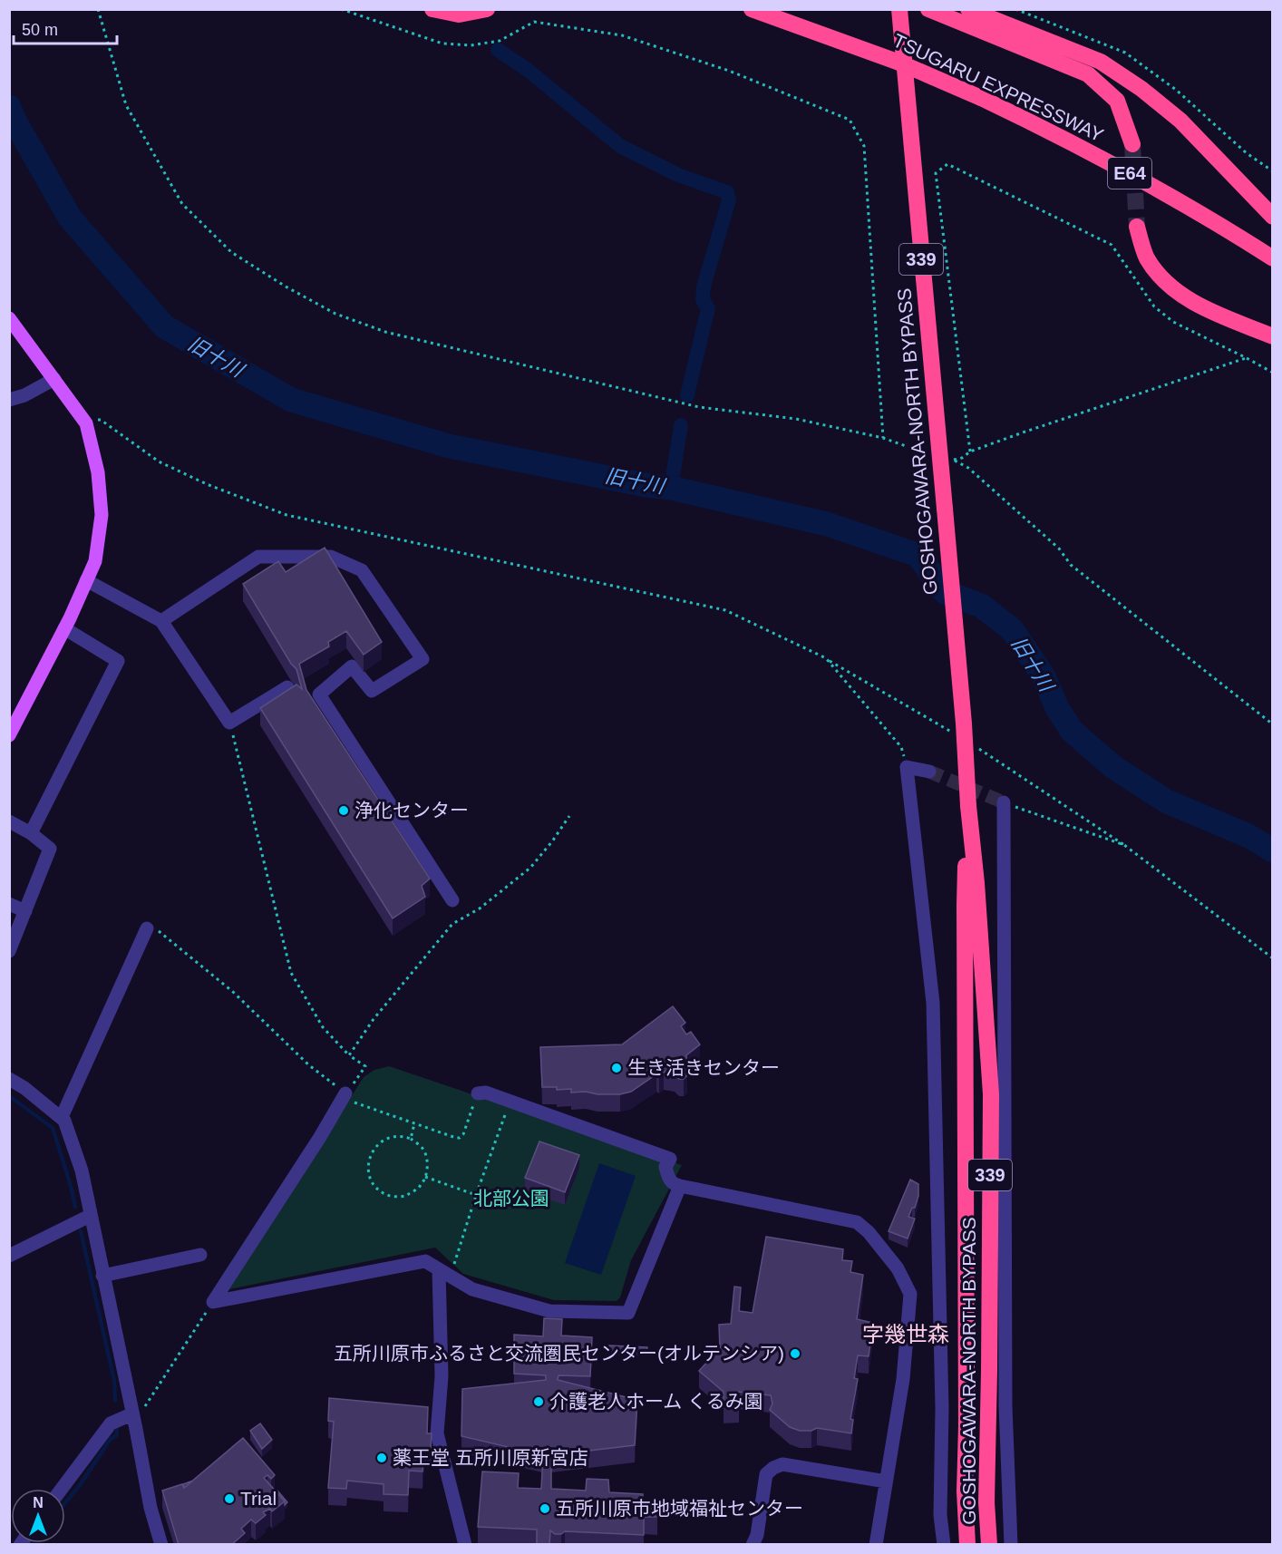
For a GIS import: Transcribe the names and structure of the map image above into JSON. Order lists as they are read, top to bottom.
{
  "streets": {
    "highway": [
      "TSUGARU EXPRESSWAY",
      "E64",
      "339",
      "GOSHOGAWARA-NORTH BYPASS"
    ]
  },
  "districts": ["字幾世森"],
  "water": ["旧十川"],
  "parks": ["北部公園"],
  "places": [
    "浄化センター",
    "生き活きセンター",
    "五所川原市ふるさと交流圏民センター(オルテンシア)",
    "介護老人ホーム くるみ園",
    "薬王堂 五所川原新宮店",
    "Trial",
    "五所川原市地域福祉センター"
  ],
  "scale_bar": "50 m",
  "north": "top"
}
